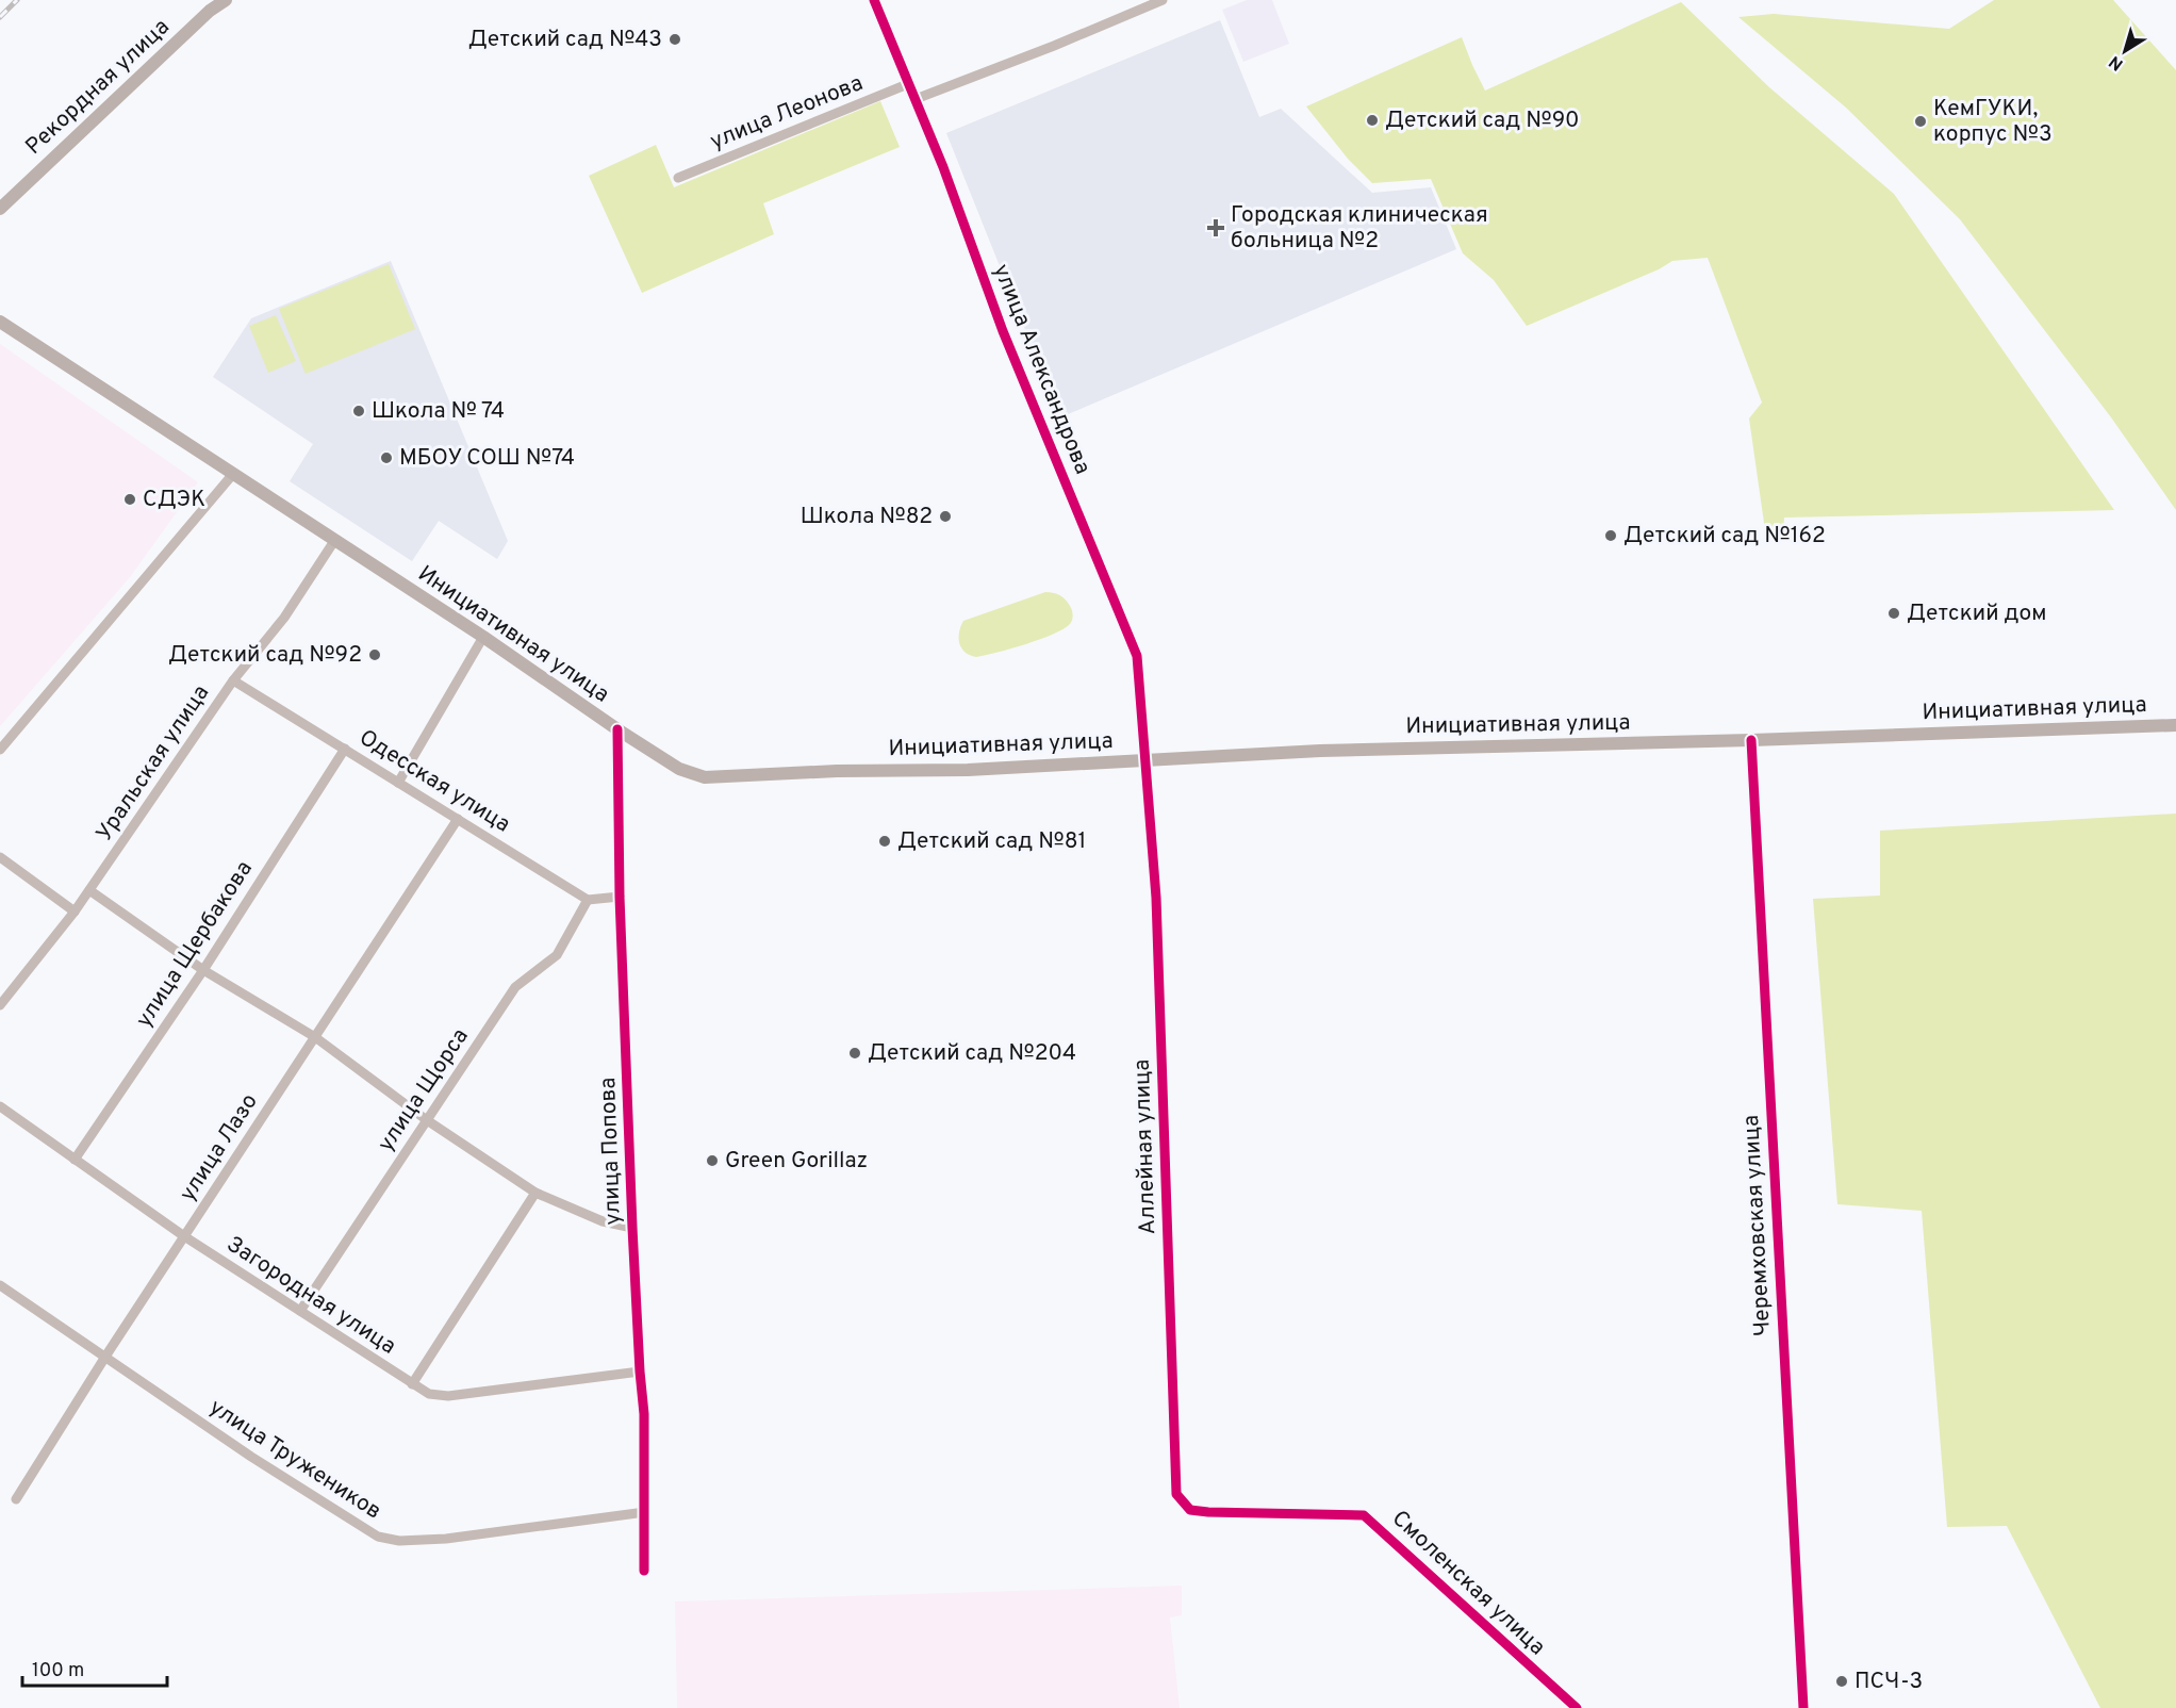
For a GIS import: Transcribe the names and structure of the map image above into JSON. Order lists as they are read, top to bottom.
{
  "streets": {
    "main road": ["Рекордная улица", "Инициативная улица"],
    "street": [
      "улица Леонова",
      "улица Александрова",
      "Уральская улица",
      "Одесская улица",
      "улица Щербакова",
      "улица Щорса",
      "Аллейная улица",
      "улица Лазо",
      "улица Попова",
      "Черемховская улица",
      "Загородная улица",
      "улица Тружеников",
      "Смоленская улица"
    ]
  },
  "crossings": [
    ["улица Леонова", "улица Александрова"],
    ["улица Александрова", "Инициативная улица"],
    ["улица Александрова", "Аллейная улица"],
    ["Инициативная улица", "Уральская улица"],
    ["Инициативная улица", "Аллейная улица"],
    ["Инициативная улица", "улица Попова"],
    ["Инициативная улица", "Черемховская улица"],
    ["Уральская улица", "Одесская улица"],
    ["Одесская улица", "улица Щербакова"],
    ["Одесская улица", "улица Щорса"],
    ["Одесская улица", "улица Лазо"],
    ["улица Щербакова", "Загородная улица"],
    ["улица Щорса", "Загородная улица"],
    ["Аллейная улица", "Смоленская улица"],
    ["улица Лазо", "Загородная улица"],
    ["улица Лазо", "улица Тружеников"],
    ["улица Попова", "Загородная улица"],
    ["улица Попова", "улица Тружеников"]
  ],
  "places": {
    "other": [
      "Детский сад №43",
      "Детский сад №90",
      "КемГУКИ, корпус №3",
      "Школа № 74",
      "МБОУ СОШ №74",
      "СДЭК",
      "Школа №82",
      "Детский сад №162",
      "Детский дом",
      "Детский сад №92",
      "Детский сад №81",
      "Детский сад №204",
      "Green Gorillaz",
      "ПСЧ-3"
    ],
    "health": ["Городская клиническая больница №2"]
  },
  "scale_bar": "100 m",
  "north": "bottom left"
}
